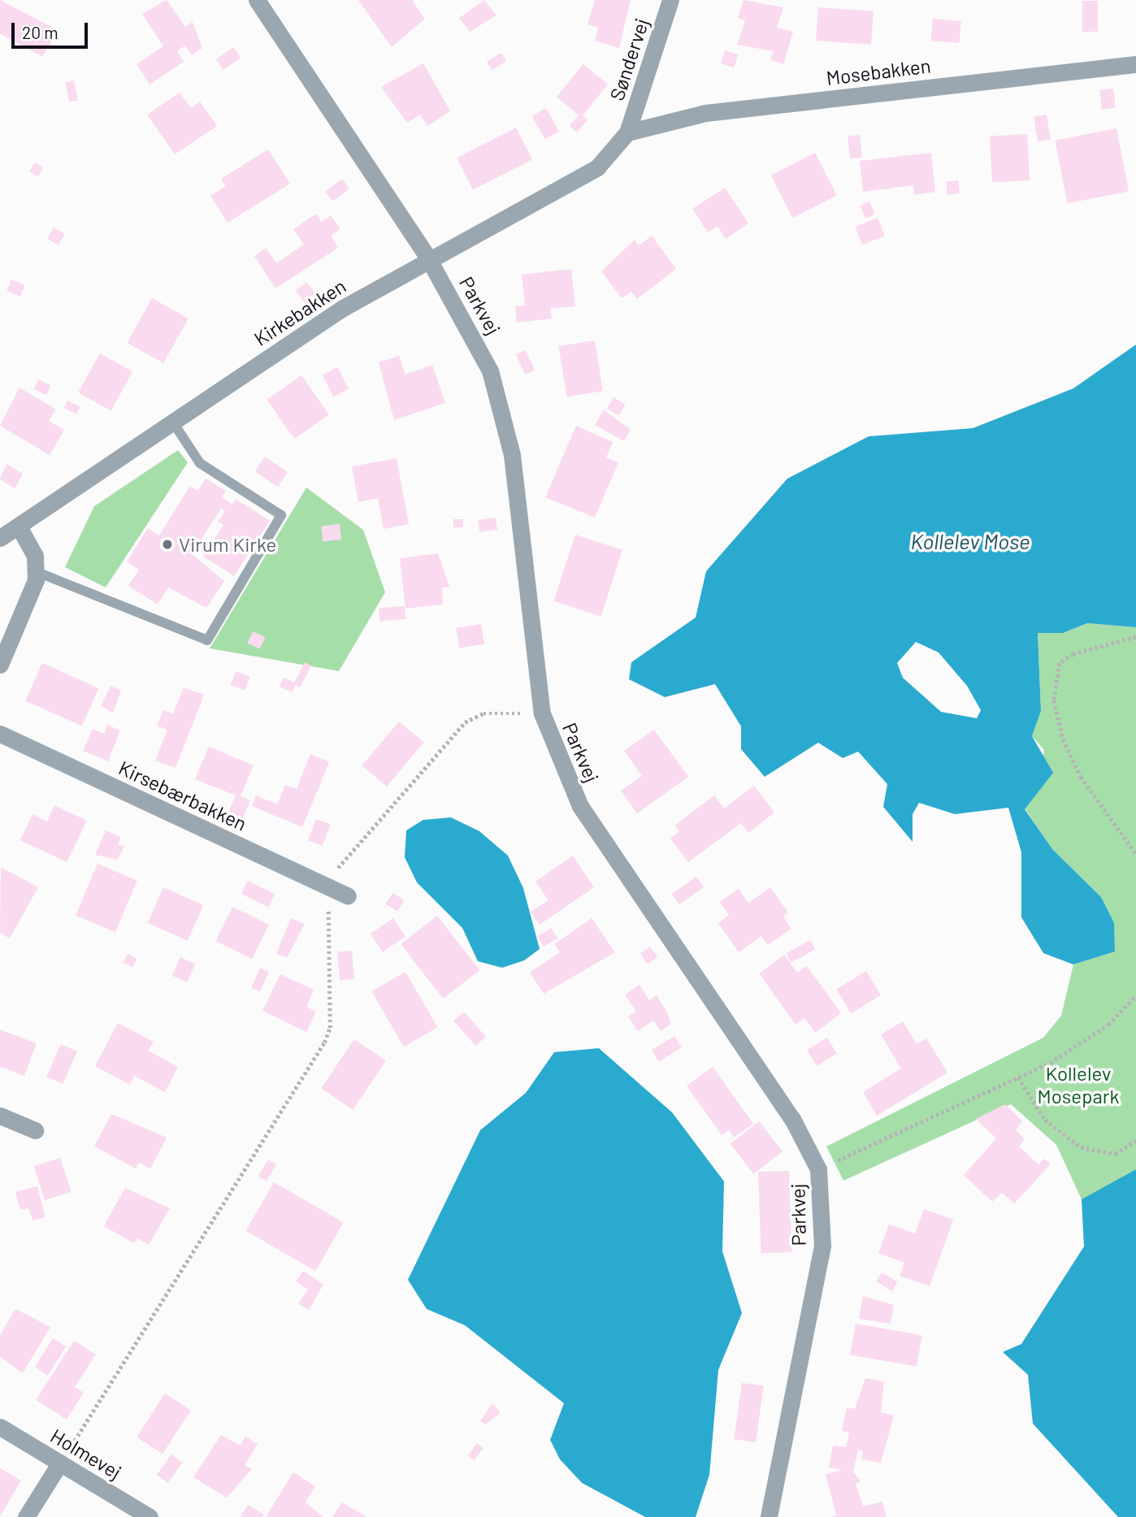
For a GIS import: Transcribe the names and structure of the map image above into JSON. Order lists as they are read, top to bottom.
{
  "streets": {
    "street": [
      "Søndervej",
      "Mosebakken",
      "Parkvej",
      "Kirkebakken",
      "Kirsebærbakken",
      "Holmevej"
    ]
  },
  "crossings": [
    ["Søndervej", "Mosebakken"],
    ["Søndervej", "Kirkebakken"],
    ["Mosebakken", "Kirkebakken"],
    ["Parkvej", "Kirkebakken"]
  ],
  "water": ["Kollelev Mose"],
  "parks": ["Kollelev Mosepark"],
  "places": ["Virum Kirke"],
  "scale_bar": "20 m"
}
